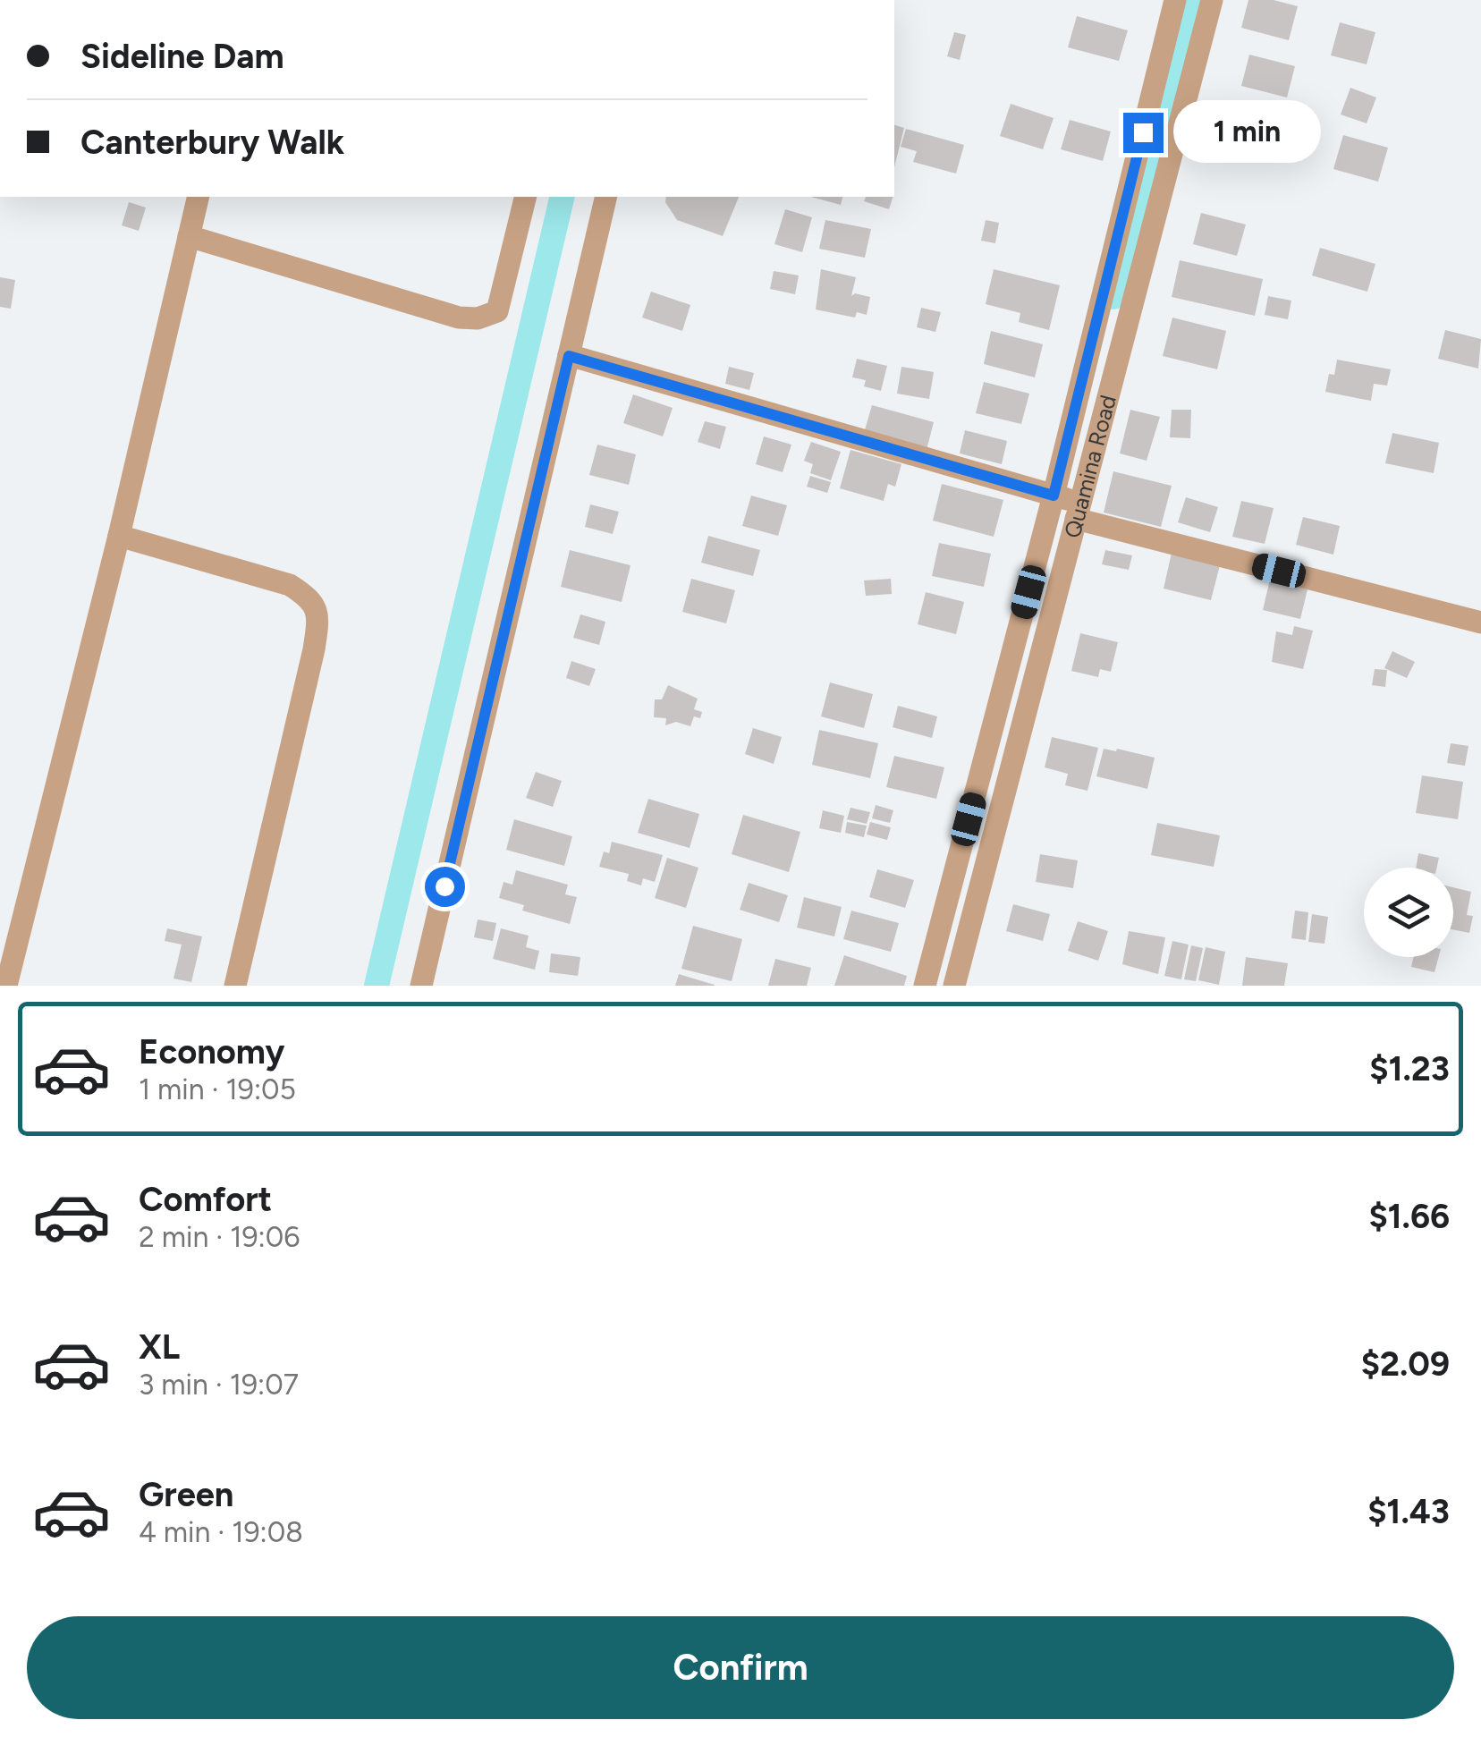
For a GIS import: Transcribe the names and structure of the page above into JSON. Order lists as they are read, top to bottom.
{
  "streets": {
    "street": ["Quamina Road"]
  },
  "page": {
    "banner": ["Sideline Dam", "Canterbury Walk"],
    "bubble": "1 min",
    "list": [
      {
        "name": "Economy",
        "note": "1 min · 19:05",
        "value": "$1.23"
      },
      {
        "name": "Comfort",
        "note": "2 min · 19:06",
        "value": "$1.66"
      },
      {
        "name": "XL",
        "note": "3 min · 19:07",
        "value": "$2.09"
      },
      {
        "name": "Green",
        "note": "4 min · 19:08",
        "value": "$1.43"
      }
    ],
    "buttons": "Confirm"
  }
}
